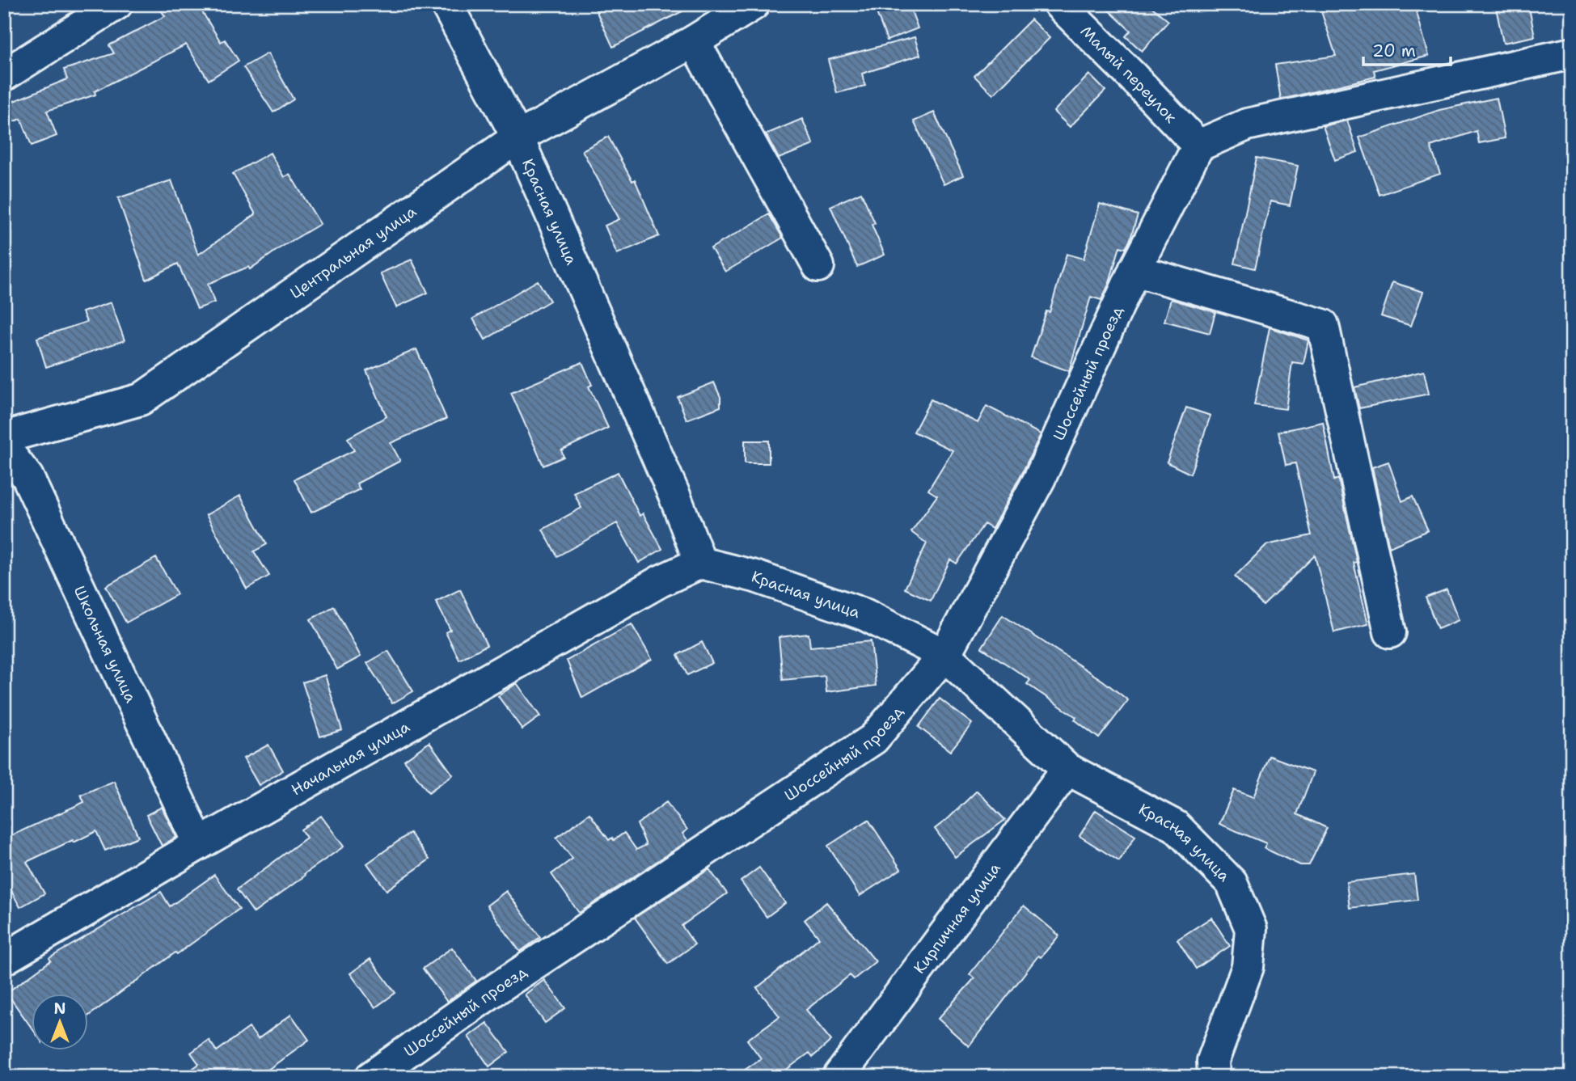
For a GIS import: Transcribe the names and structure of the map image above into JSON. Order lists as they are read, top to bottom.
{
  "streets": {
    "street": [
      "Малый переулок",
      "Красная улица",
      "Центральная улица",
      "Шоссейный проезд",
      "Школьная улица",
      "Начальная улица",
      "Кирпичная улица"
    ]
  },
  "crossings": [
    ["Малый переулок", "Шоссейный проезд"],
    ["Красная улица", "Центральная улица"],
    ["Красная улица", "Шоссейный проезд"],
    ["Красная улица", "Начальная улица"],
    ["Красная улица", "Кирпичная улица"],
    ["Школьная улица", "Начальная улица"]
  ],
  "scale_bar": "20 m",
  "north": "top"
}
